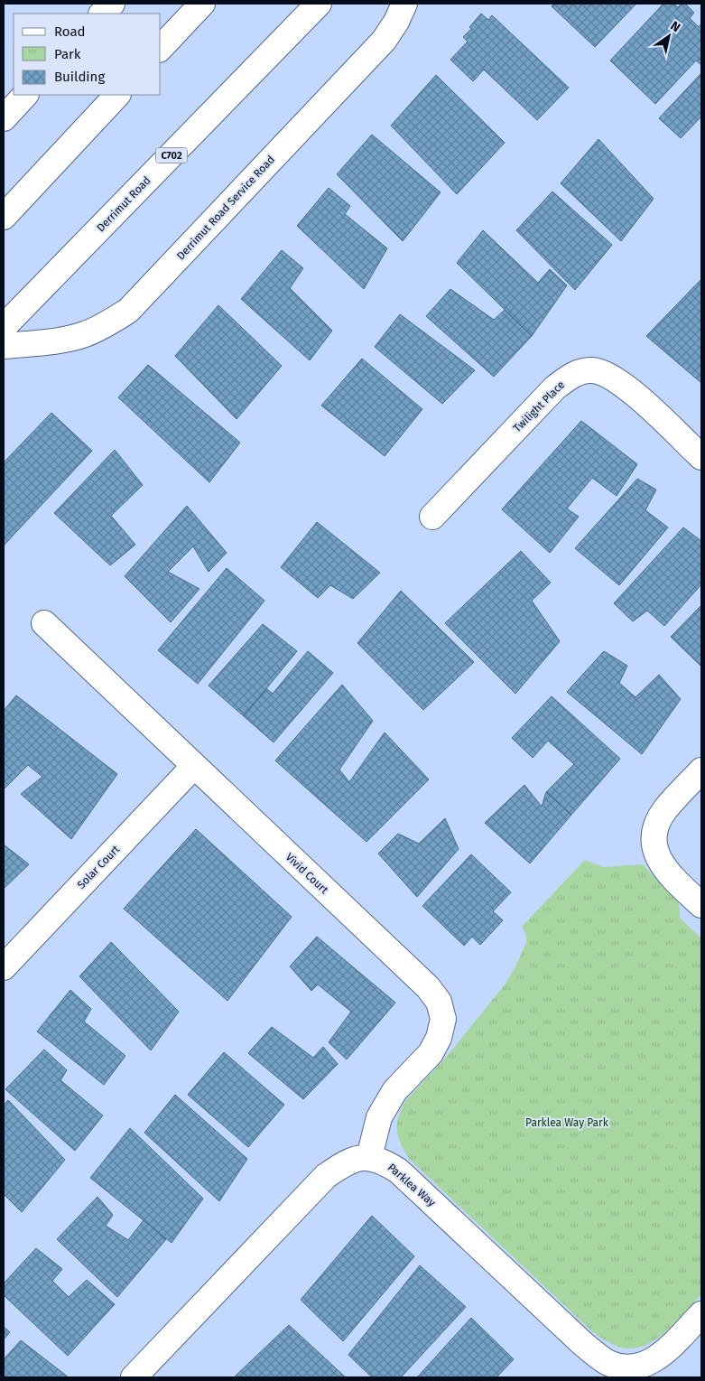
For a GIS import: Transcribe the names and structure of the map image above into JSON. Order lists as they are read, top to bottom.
{
  "streets": {
    "main road": [
      "C702",
      "Derrimut Road",
      "Derrimut Road Service Road",
      "Twilight Place",
      "Solar Court",
      "Vivid Court",
      "Parklea Way"
    ]
  },
  "crossings": [
    ["Solar Court", "Vivid Court"],
    ["Vivid Court", "Parklea Way"]
  ],
  "parks": ["Parklea Way Park"],
  "legend": ["Road", "Park", "Building"],
  "north": "top right"
}
